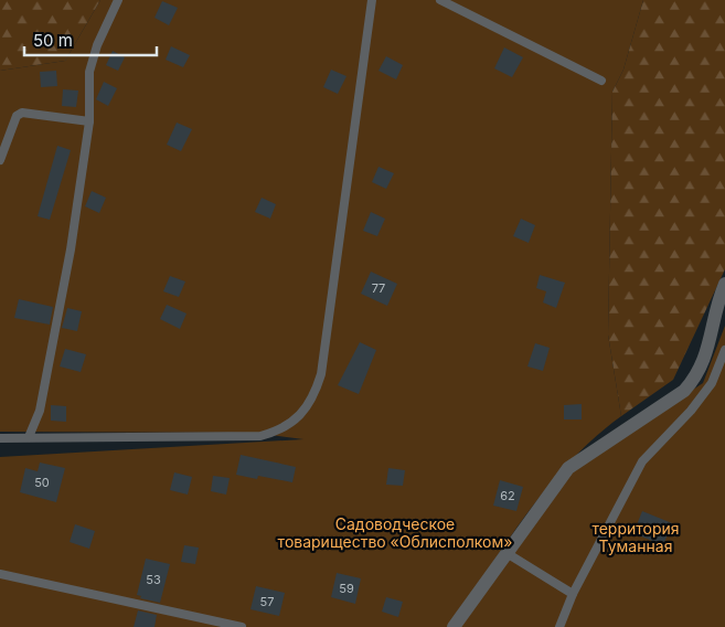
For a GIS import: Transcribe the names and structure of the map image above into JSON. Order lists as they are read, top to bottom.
{
  "parks": ["Садоводческое товарищество «Облисполком»", "территория Туманная"],
  "house_numbers": [
    "77",
    "50",
    "62",
    "53",
    "59",
    "57"
  ],
  "scale_bar": "50 m"
}
